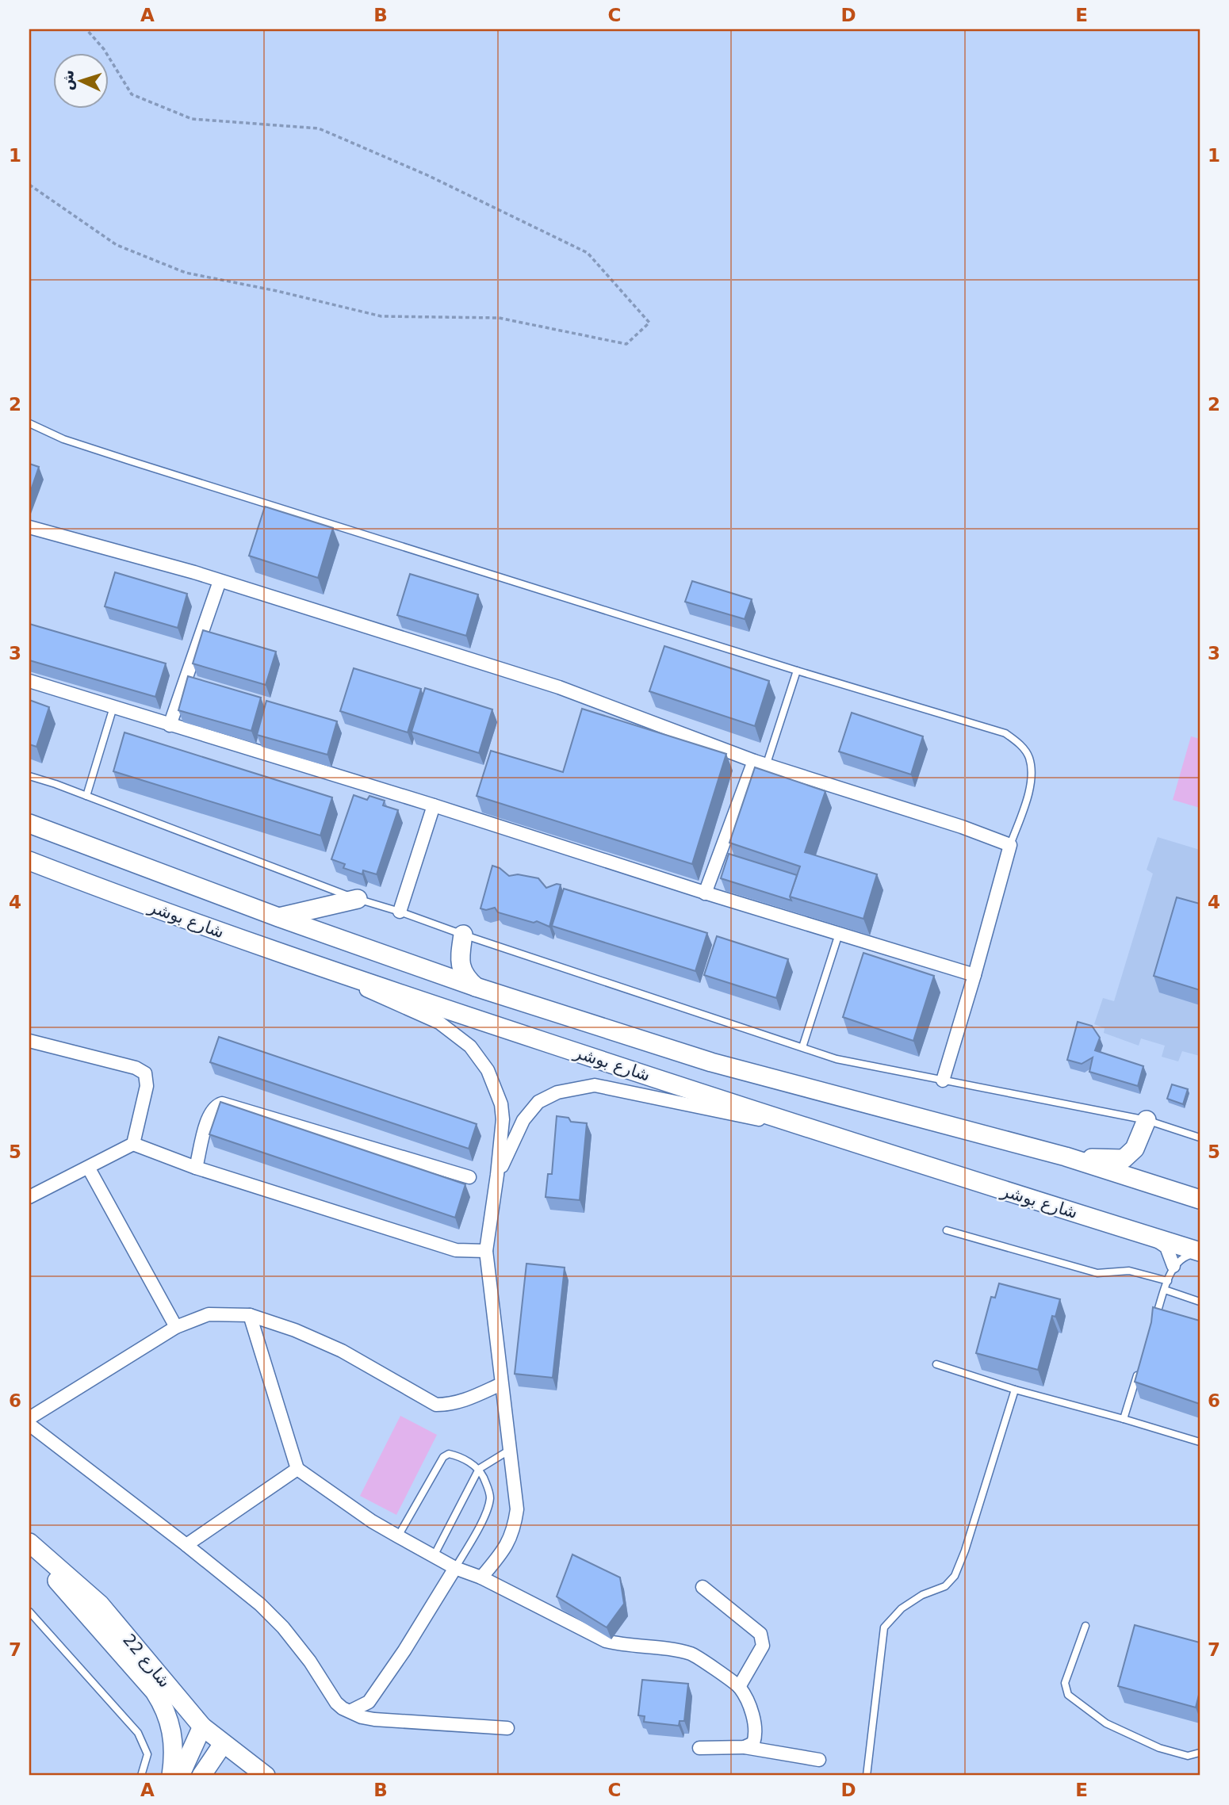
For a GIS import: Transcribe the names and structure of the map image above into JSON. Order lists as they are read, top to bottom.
{
  "streets": {
    "main road": ["شارع بوشر", "شارع 22"]
  },
  "north": "left",
  "grid": {
    "columns": [
      "A",
      "B",
      "C",
      "D",
      "E"
    ],
    "rows": [
      "1",
      "2",
      "3",
      "4",
      "5",
      "6",
      "7"
    ]
  }
}
